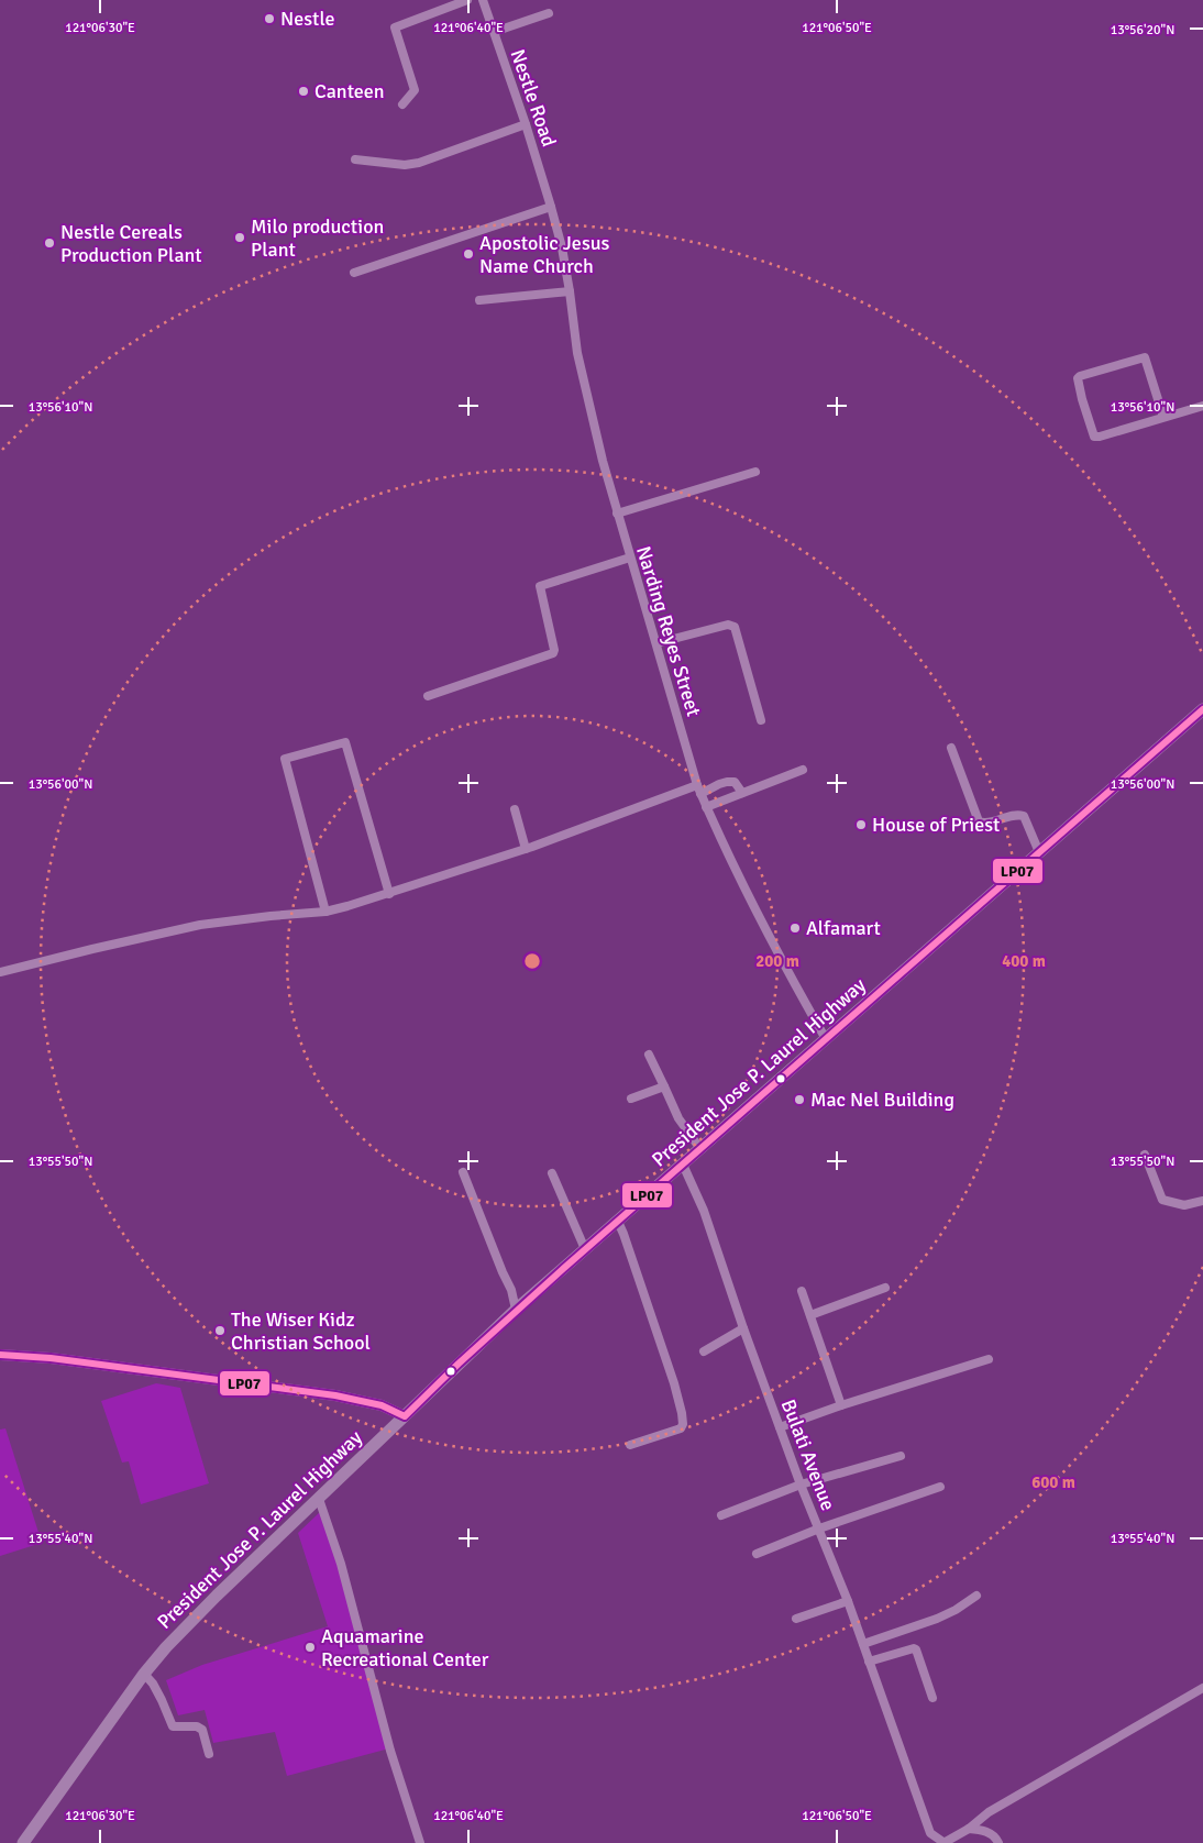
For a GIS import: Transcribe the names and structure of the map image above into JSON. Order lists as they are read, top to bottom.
{
  "streets": {
    "highway": ["President Jose P. Laurel Highway"],
    "street": ["Nestle Road", "Narding Reyes Street", "Bulati Avenue"]
  },
  "crossings": [
    ["Nestle Road", "Narding Reyes Street"],
    ["Narding Reyes Street", "President Jose P. Laurel Highway"],
    ["President Jose P. Laurel Highway", "Bulati Avenue"]
  ],
  "places": [
    "Nestle",
    "Canteen",
    "Milo production Plant",
    "Nestle Cereals Production Plant",
    "Apostolic Jesus Name Church",
    "House of Priest",
    "Alfamart",
    "Mac Nel Building",
    "The Wiser Kidz Christian School",
    "Aquamarine Recreational Center"
  ],
  "lines": ["transit line LP07"],
  "coordinates": [
    "121°06'30\"E",
    "121°06'40\"E",
    "121°06'50\"E",
    "13°56'20\"N",
    "13°56'10\"N",
    "13°56'00\"N",
    "13°55'50\"N",
    "13°55'40\"N"
  ],
  "rings": ["200 m", "400 m", "600 m"]
}
